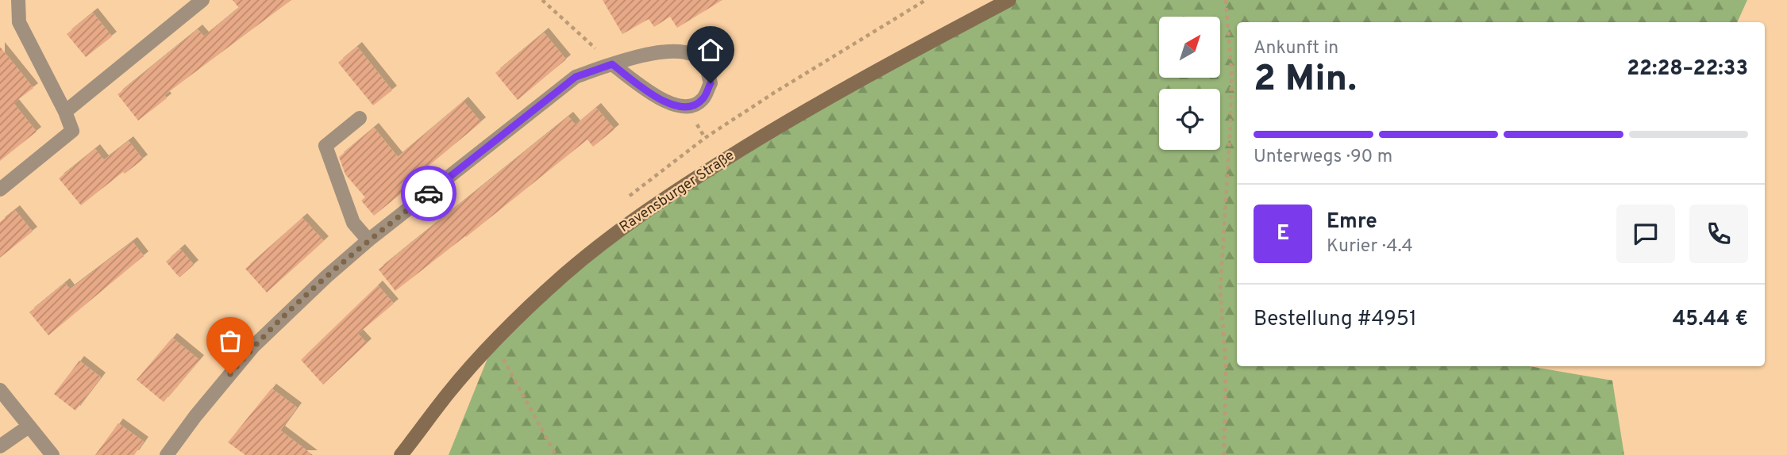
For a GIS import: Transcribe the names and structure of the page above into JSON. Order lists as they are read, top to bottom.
{
  "streets": {
    "main road": ["Ravensburger Straße"]
  },
  "north": "top right",
  "page": {
    "heading": ["2 Min.", "Ankunft in", "22:28–22:33"],
    "panel": [
      "Emre",
      "Kurier · 4.4",
      "Bestellung #4951",
      "45.44 €"
    ],
    "bar": "Unterwegs · 90 m",
    "round": "E"
  }
}
